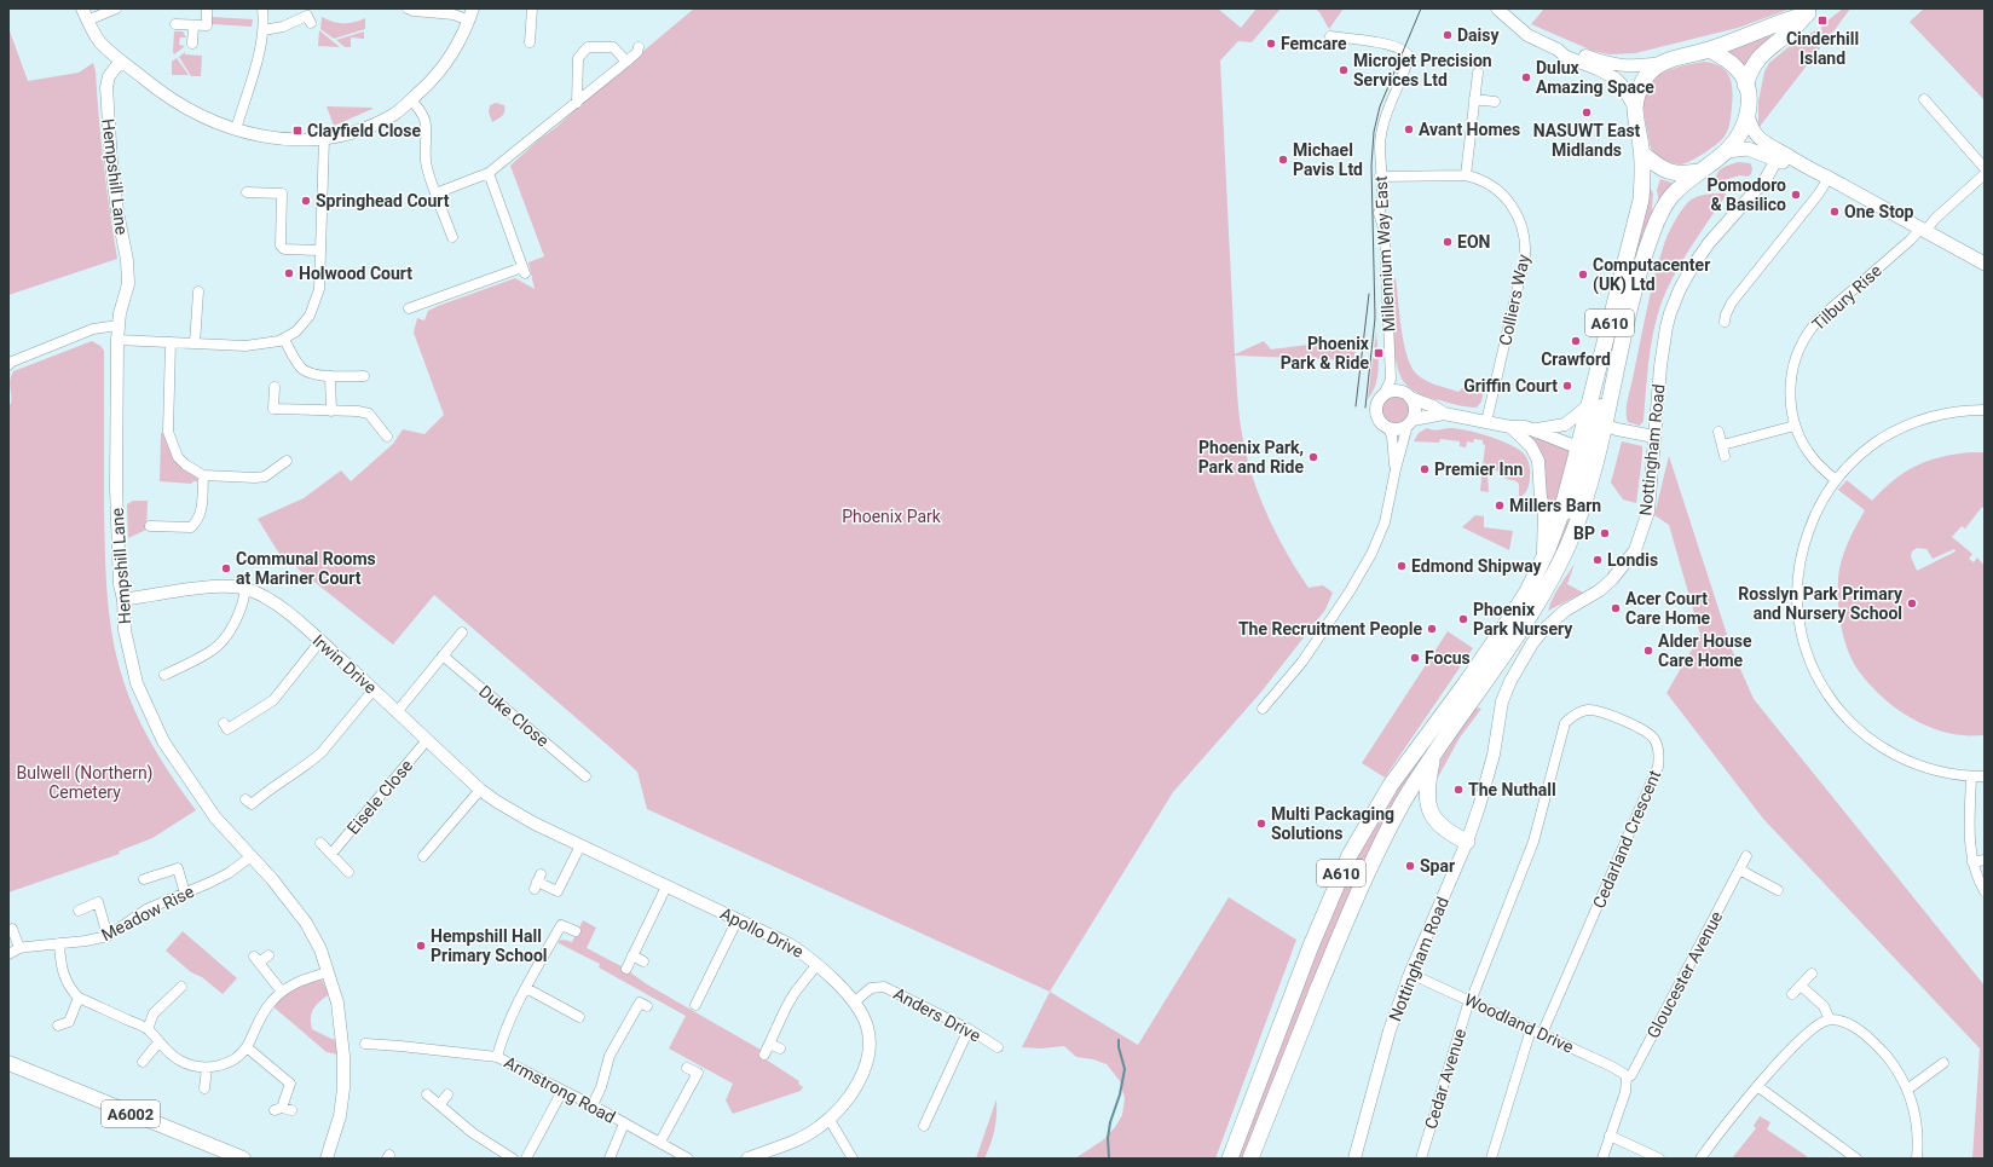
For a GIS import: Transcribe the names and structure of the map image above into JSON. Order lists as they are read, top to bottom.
{
  "streets": {
    "highway": ["A610"],
    "main road": ["A6002"],
    "street": [
      "Hempshill Lane",
      "Millennium Way East",
      "Tilbury Rise",
      "Colliers Way",
      "Nottingham Road",
      "Irwin Drive",
      "Duke Close",
      "Eisele Close",
      "Cedarland Crescent",
      "Meadow Rise",
      "Apollo Drive",
      "Gloucester Avenue",
      "Anders Drive",
      "Woodland Drive",
      "Cedar Avenue",
      "Armstrong Road"
    ]
  },
  "crossings": [
    ["Hempshill Lane", "Irwin Drive"],
    ["Hempshill Lane", "Meadow Rise"],
    ["Millennium Way East", "Colliers Way"],
    ["Nottingham Road", "Woodland Drive"],
    ["Irwin Drive", "Eisele Close"],
    ["Irwin Drive", "Apollo Drive"],
    ["Cedarland Crescent", "Woodland Drive"],
    ["Cedarland Crescent", "Cedar Avenue"],
    ["Apollo Drive", "Anders Drive"],
    ["Gloucester Avenue", "Woodland Drive"],
    ["Woodland Drive", "Cedar Avenue"]
  ],
  "parks": ["Phoenix Park", "Bulwell (Northern) Cemetery"],
  "places": {
    "transit": ["Cinderhill Island", "Clayfield Close", "Phoenix Park & Ride"],
    "other": [
      "Daisy",
      "Femcare",
      "Microjet Precision Services Ltd",
      "Dulux Amazing Space",
      "NASUWT East Midlands",
      "Avant Homes",
      "Michael Pavis Ltd",
      "Pomodoro & Basilico",
      "Springhead Court",
      "One Stop",
      "EON",
      "Holwood Court",
      "Computacenter (UK) Ltd",
      "Crawford",
      "Griffin Court",
      "Phoenix Park, Park and Ride",
      "Premier Inn",
      "Millers Barn",
      "BP",
      "Londis",
      "Edmond Shipway",
      "Communal Rooms at Mariner Court",
      "Rosslyn Park Primary and Nursery School",
      "Acer Court Care Home",
      "Phoenix Park Nursery",
      "The Recruitment People",
      "Alder House Care Home",
      "Focus",
      "The Nuthall",
      "Multi Packaging Solutions",
      "Spar",
      "Hempshill Hall Primary School"
    ]
  }
}
